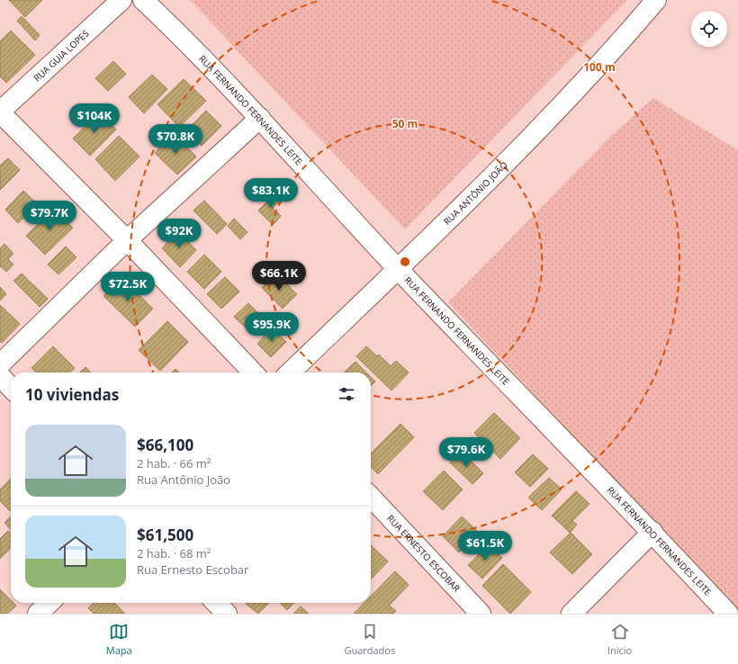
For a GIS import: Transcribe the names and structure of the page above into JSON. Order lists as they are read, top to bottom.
{
  "streets": {
    "street": [
      "RUA GUIA LOPES",
      "RUA FERNANDO FERNANDES LEITE",
      "RUA ANTÔNIO JOÃO",
      "RUA ERNESTO ESCOBAR"
    ]
  },
  "crossings": [
    ["RUA FERNANDO FERNANDES LEITE", "RUA ANTÔNIO JOÃO"]
  ],
  "page": {
    "price": [
      "$104K",
      "$70.8K",
      "$83.1K",
      "$79.7K",
      "$92K",
      "$66.1K",
      "$72.5K",
      "$95.9K",
      "$79.6K",
      "$61.5K"
    ],
    "heading": "10 viviendas",
    "list": [
      {
        "name": "$66,100",
        "note": "2 hab. · 66 m² · Rua Antônio João"
      },
      {
        "name": "$61,500",
        "note": "2 hab. · 68 m² · Rua Ernesto Escobar"
      }
    ],
    "tabs": ["Mapa", "Guardados", "Inicio"]
  },
  "rings": ["100 m", "50 m"]
}
